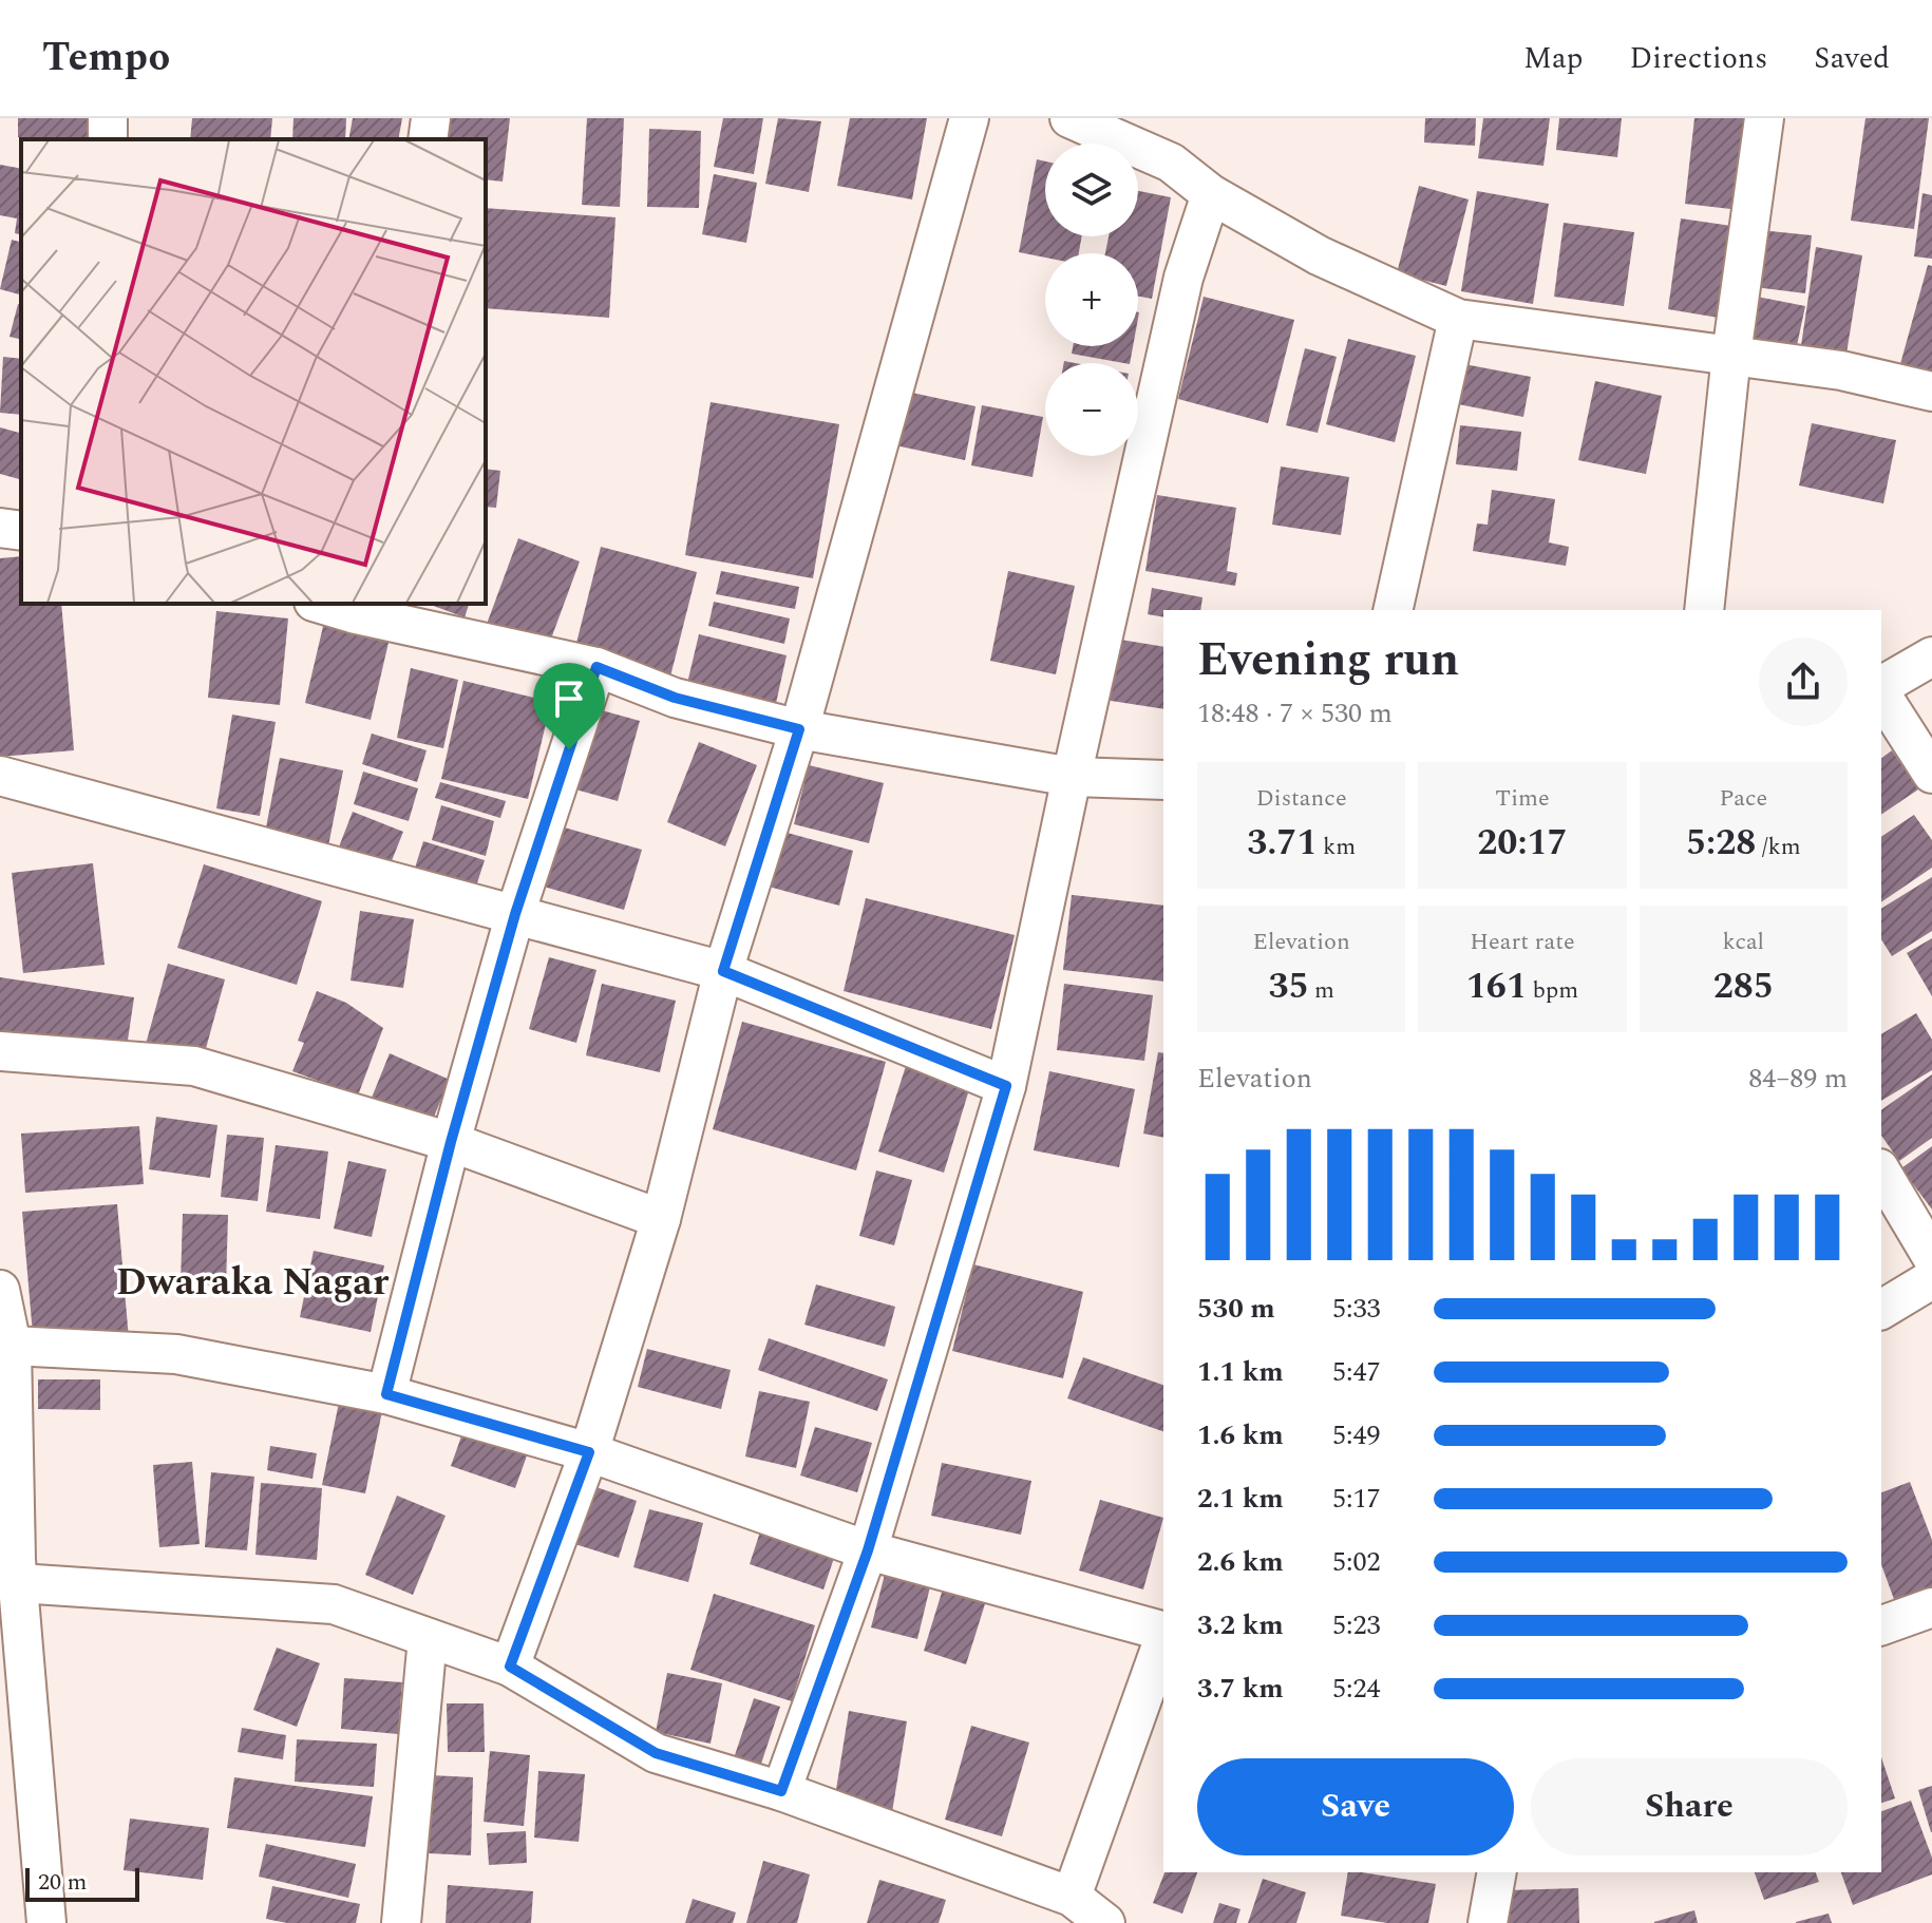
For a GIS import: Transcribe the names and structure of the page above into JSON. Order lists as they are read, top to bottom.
{
  "districts": ["Dwaraka Nagar"],
  "scale_bar": "20 m",
  "page": {
    "header": "Tempo",
    "nav": ["Map", "Directions", "Saved"],
    "map_buttons": ["+", "−"],
    "heading": ["Evening run", "18:48 · 7 × 530 m"],
    "stats": [
      ["Distance", "3.71 km"],
      ["Time", "20:17"],
      ["Pace", "5:28 /km"],
      ["Elevation", "35 m"],
      ["Heart rate", "161 bpm"],
      ["kcal", "285"]
    ],
    "chart": ["Elevation", "84–89 m"],
    "list": [
      {
        "name": "530 m",
        "note": "5:33"
      },
      {
        "name": "1.1 km",
        "note": "5:47"
      },
      {
        "name": "1.6 km",
        "note": "5:49"
      },
      {
        "name": "2.1 km",
        "note": "5:17"
      },
      {
        "name": "2.6 km",
        "note": "5:02"
      },
      {
        "name": "3.2 km",
        "note": "5:23"
      },
      {
        "name": "3.7 km",
        "note": "5:24"
      }
    ],
    "buttons": ["Save", "Share"],
    "scale": "20 m"
  }
}
